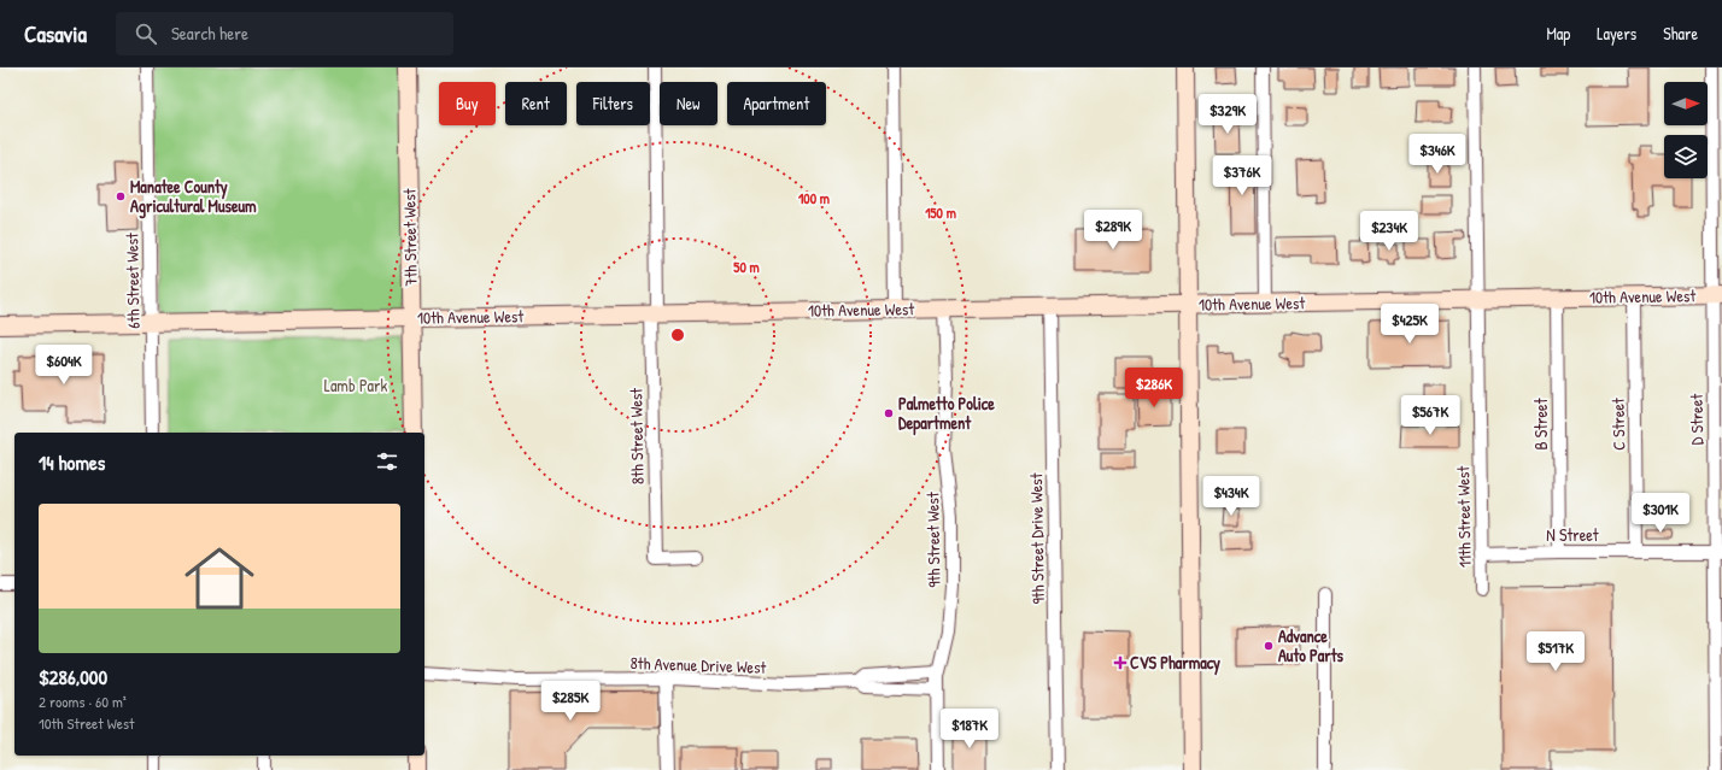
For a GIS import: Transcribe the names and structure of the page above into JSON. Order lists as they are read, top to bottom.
{
  "streets": {
    "street": [
      "7th Street West",
      "6th Street West",
      "10th Avenue West",
      "D Street",
      "B Street",
      "C Street",
      "8th Street West",
      "11th Street West",
      "N Street",
      "9th Street Drive West",
      "9th Street West",
      "8th Avenue Drive West"
    ]
  },
  "crossings": [
    ["7th Street West", "10th Avenue West"],
    ["6th Street West", "10th Avenue West"],
    ["10th Avenue West", "D Street"],
    ["10th Avenue West", "B Street"],
    ["10th Avenue West", "C Street"],
    ["10th Avenue West", "8th Street West"],
    ["10th Avenue West", "11th Street West"],
    ["10th Avenue West", "9th Street Drive West"],
    ["10th Avenue West", "9th Street West"],
    ["D Street", "N Street"],
    ["B Street", "N Street"],
    ["C Street", "N Street"],
    ["11th Street West", "N Street"],
    ["9th Street West", "8th Avenue Drive West"]
  ],
  "parks": ["Lamb Park"],
  "places": {
    "other": ["Manatee County Agricultural Museum", "Palmetto Police Department", "Advance Auto Parts"],
    "health": ["CVS Pharmacy"]
  },
  "north": "right",
  "page": {
    "header": "Casavia",
    "search": "Search here",
    "nav": ["Map", "Layers", "Share"],
    "chip": [
      "Buy",
      "Rent",
      "Filters",
      "New",
      "Apartment"
    ],
    "price": [
      "$329K",
      "$346K",
      "$376K",
      "$289K",
      "$234K",
      "$425K",
      "$604K",
      "$286K",
      "$567K",
      "$434K",
      "$301K",
      "$517K",
      "$285K",
      "$187K"
    ],
    "heading": "14 homes",
    "list": [
      {
        "name": "$286,000",
        "note": "2 rooms · 60 m² · 10th Street West"
      }
    ]
  },
  "rings": ["100 m", "150 m", "50 m"]
}
